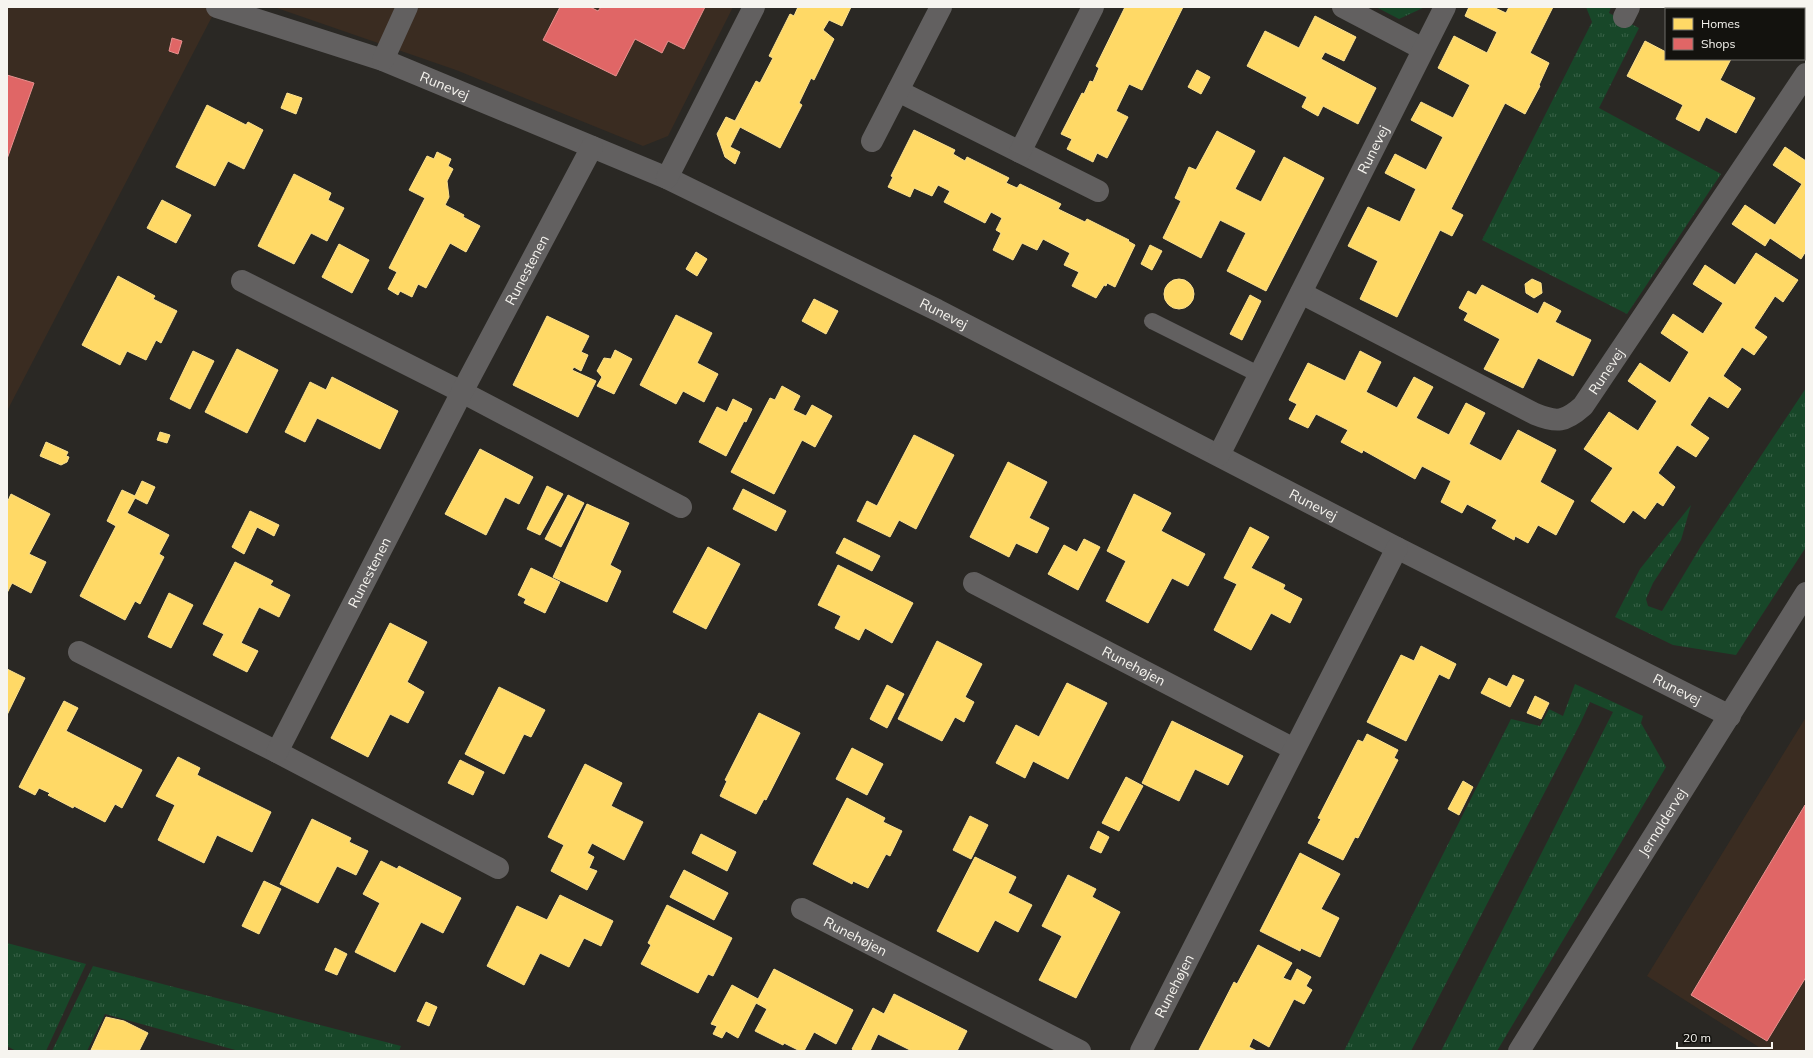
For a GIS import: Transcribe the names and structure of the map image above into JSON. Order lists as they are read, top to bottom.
{
  "streets": {
    "street": [
      "Runevej",
      "Runestenen",
      "Runehøjen",
      "Jernaldervej"
    ]
  },
  "crossings": [
    ["Runevej", "Runestenen"],
    ["Runevej", "Runehøjen"],
    ["Runevej", "Jernaldervej"]
  ],
  "legend": ["Homes", "Shops"],
  "scale_bar": "20 m"
}
